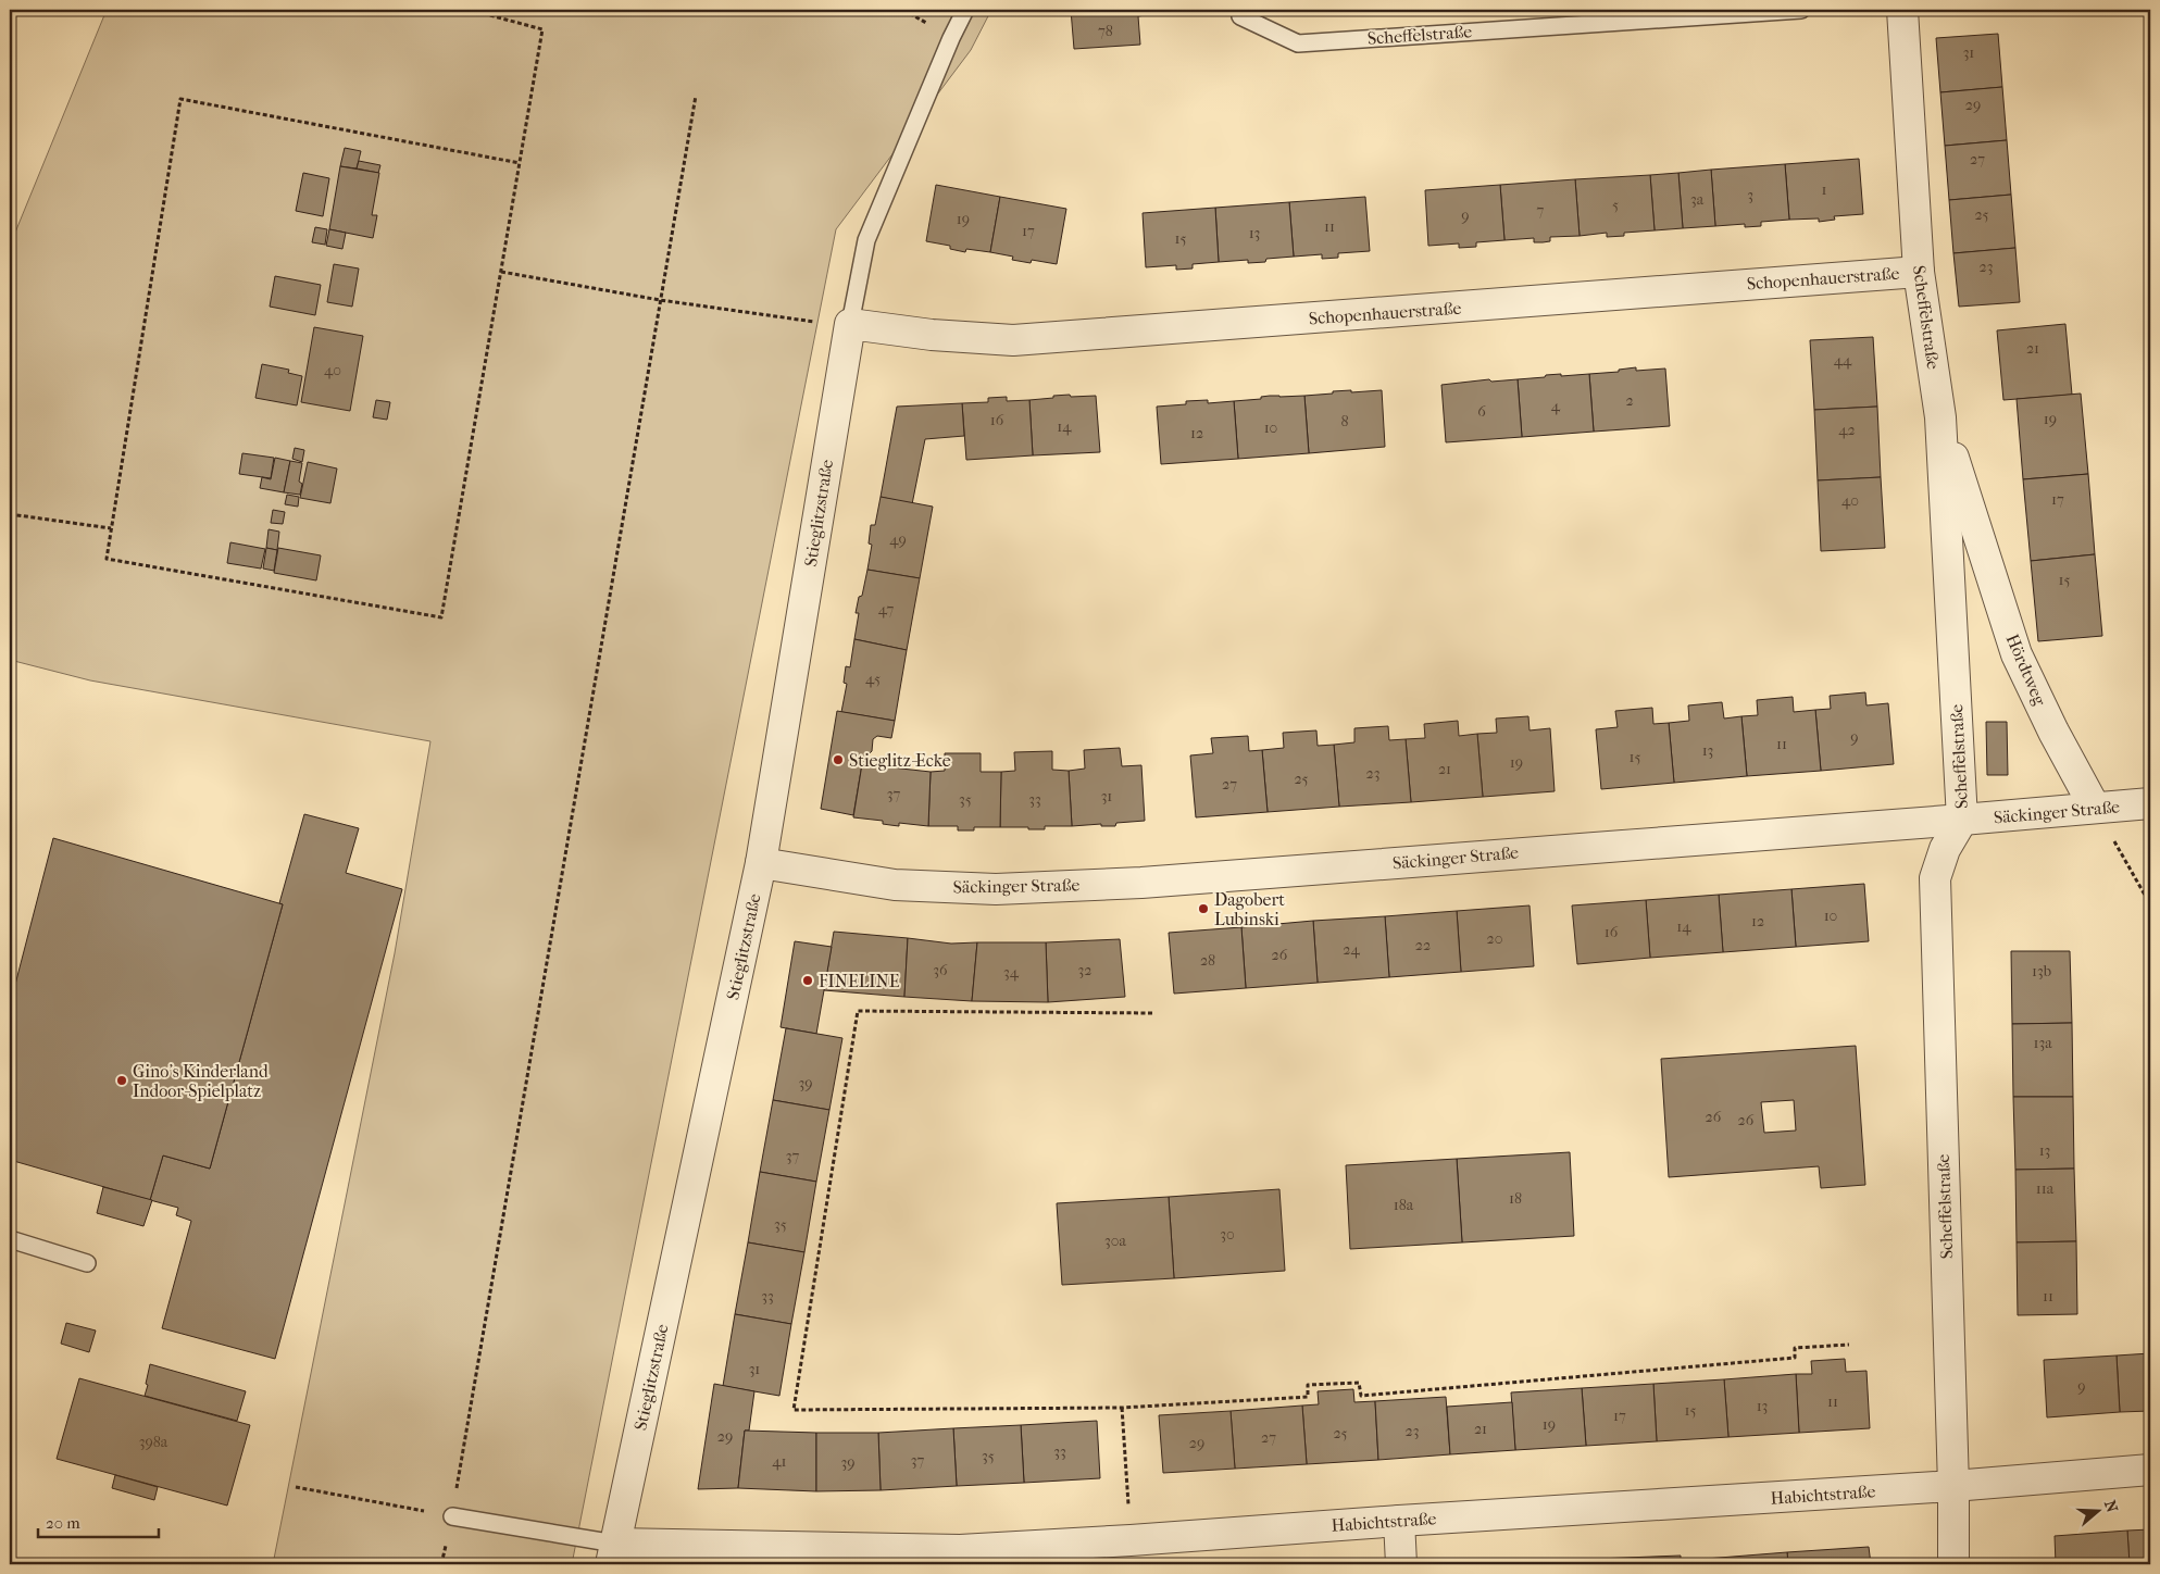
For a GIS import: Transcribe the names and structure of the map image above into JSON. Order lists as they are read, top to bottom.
{
  "streets": {
    "street": [
      "Scheffelstraße",
      "Schopenhauerstraße",
      "Stieglitzstraße",
      "Hördtweg",
      "Säckinger Straße",
      "Habichtstraße"
    ]
  },
  "crossings": [
    ["Scheffelstraße", "Schopenhauerstraße"],
    ["Scheffelstraße", "Hördtweg"],
    ["Scheffelstraße", "Säckinger Straße"],
    ["Scheffelstraße", "Habichtstraße"],
    ["Schopenhauerstraße", "Stieglitzstraße"],
    ["Stieglitzstraße", "Säckinger Straße"],
    ["Stieglitzstraße", "Habichtstraße"],
    ["Hördtweg", "Säckinger Straße"]
  ],
  "places": [
    "Stieglitz-Ecke",
    "Dagobert Lubinski",
    "FINELINE",
    "Gino's Kinderland Indoor-Spielplatz"
  ],
  "house_numbers": [
    "78",
    "31",
    "29",
    "27",
    "1",
    "3",
    "3a",
    "5",
    "7",
    "25",
    "9",
    "19",
    "11",
    "17",
    "13",
    "15",
    "23",
    "21",
    "44",
    "40",
    "2",
    "4",
    "6",
    "19",
    "16",
    "8",
    "14",
    "10",
    "42",
    "12",
    "17",
    "40",
    "49",
    "15",
    "47",
    "45",
    "9",
    "11",
    "13",
    "15",
    "19",
    "21",
    "23",
    "25",
    "27",
    "37",
    "31",
    "35",
    "33",
    "10",
    "12",
    "14",
    "16",
    "20",
    "22",
    "24",
    "26",
    "28",
    "36",
    "32",
    "13b",
    "34",
    "13a",
    "39",
    "26",
    "26",
    "13",
    "37",
    "11a",
    "18",
    "18a",
    "35",
    "30",
    "30a",
    "33",
    "11",
    "31",
    "9",
    "11",
    "13",
    "15",
    "17",
    "19",
    "21",
    "23",
    "25",
    "29",
    "27",
    "398a",
    "29",
    "33",
    "35",
    "37",
    "41",
    "39"
  ],
  "scale_bar": "20 m",
  "north": "right"
}
